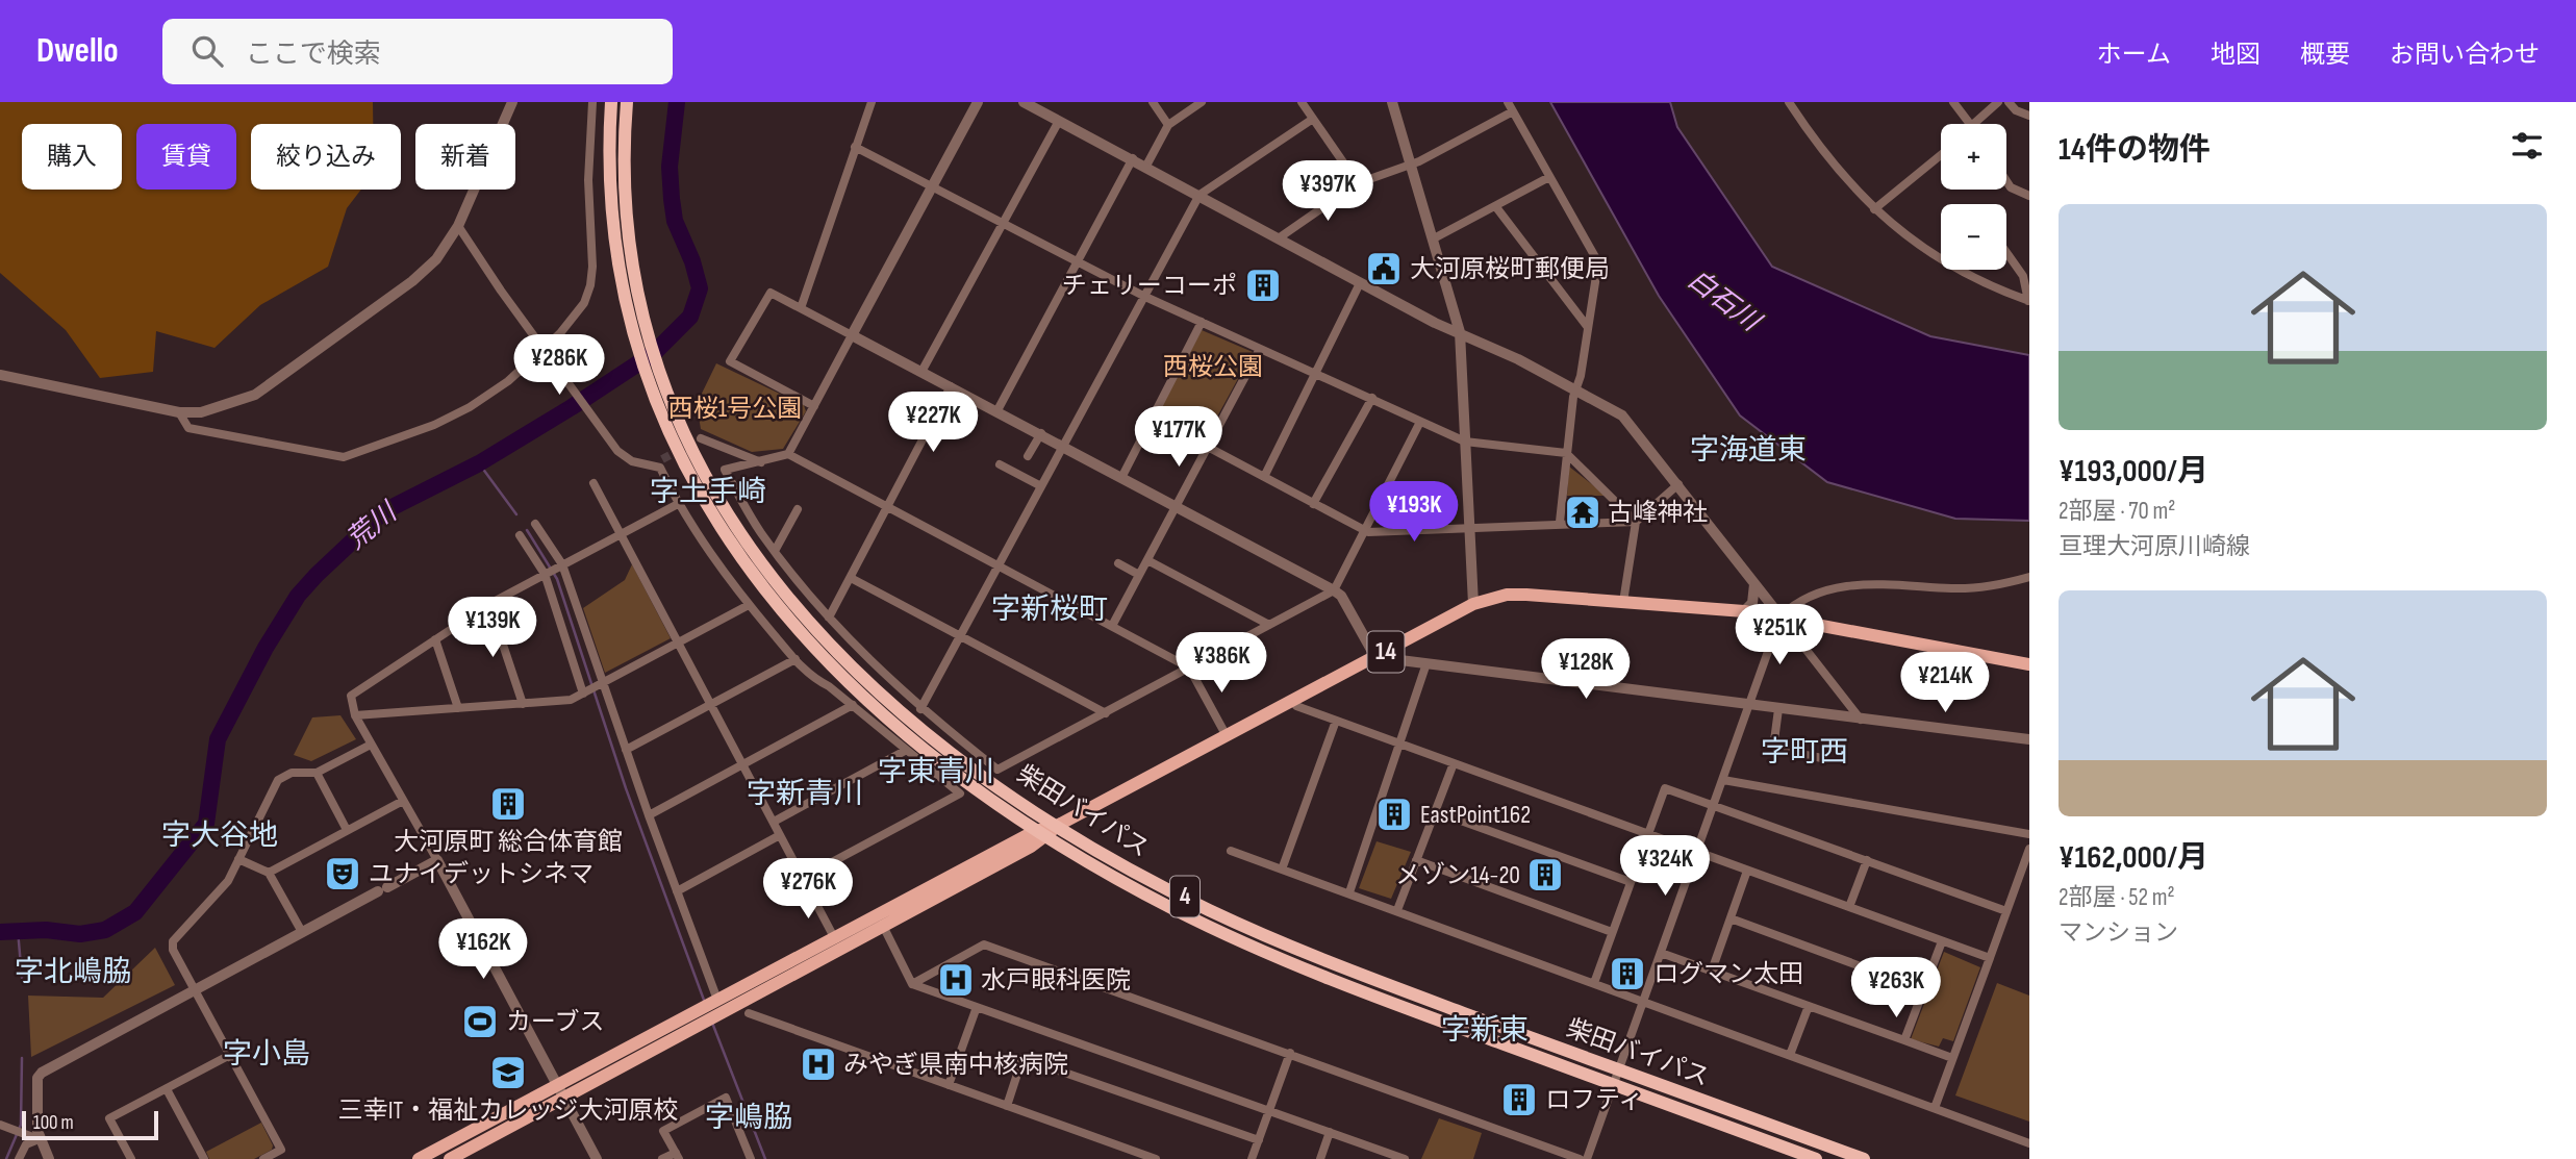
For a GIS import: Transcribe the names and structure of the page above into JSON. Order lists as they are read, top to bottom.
{
  "streets": {
    "highway": ["柴田バイパス", "4"],
    "main road": ["14"]
  },
  "crossings": [
    ["14", "柴田バイパス"]
  ],
  "districts": [
    "字海道東",
    "字土手崎",
    "字新桜町",
    "字町西",
    "字東青川",
    "字新青川",
    "字大谷地",
    "字北嶋脇",
    "字新東",
    "字小島",
    "字嶋脇"
  ],
  "water": ["白石川", "荒川"],
  "parks": ["西桜公園", "西桜1号公園"],
  "places": {
    "public building": ["大河原桜町郵便局"],
    "building": [
      "チェリーコーポ",
      "大河原町 総合体育館",
      "EastPoint162",
      "メゾン14-20",
      "ログマン太田",
      "ロフティ"
    ],
    "temple": ["古峰神社"],
    "theatre": ["ユナイデットシネマ"],
    "hospital": ["水戸眼科医院", "みやぎ県南中核病院"],
    "sports": ["カーブス"],
    "school or university": ["三幸IT・福祉カレッジ大河原校"]
  },
  "scale_bar": "100 m",
  "page": {
    "header": "Dwello",
    "search": "ここで検索",
    "nav": [
      "ホーム",
      "地図",
      "概要",
      "お問い合わせ"
    ],
    "heading": "14件の物件",
    "map_buttons": ["+", "−"],
    "chip": [
      "購入",
      "賃貸",
      "絞り込み",
      "新着"
    ],
    "price": [
      "¥397K",
      "¥286K",
      "¥227K",
      "¥177K",
      "¥193K",
      "¥139K",
      "¥251K",
      "¥386K",
      "¥128K",
      "¥214K",
      "¥324K",
      "¥276K",
      "¥162K",
      "¥263K"
    ],
    "list": [
      {
        "name": "¥193,000/月",
        "note": "2部屋 · 70 m² · 亘理大河原川崎線"
      },
      {
        "name": "¥162,000/月",
        "note": "2部屋 · 52 m² · マンション"
      }
    ],
    "scale": "100 m"
  }
}
